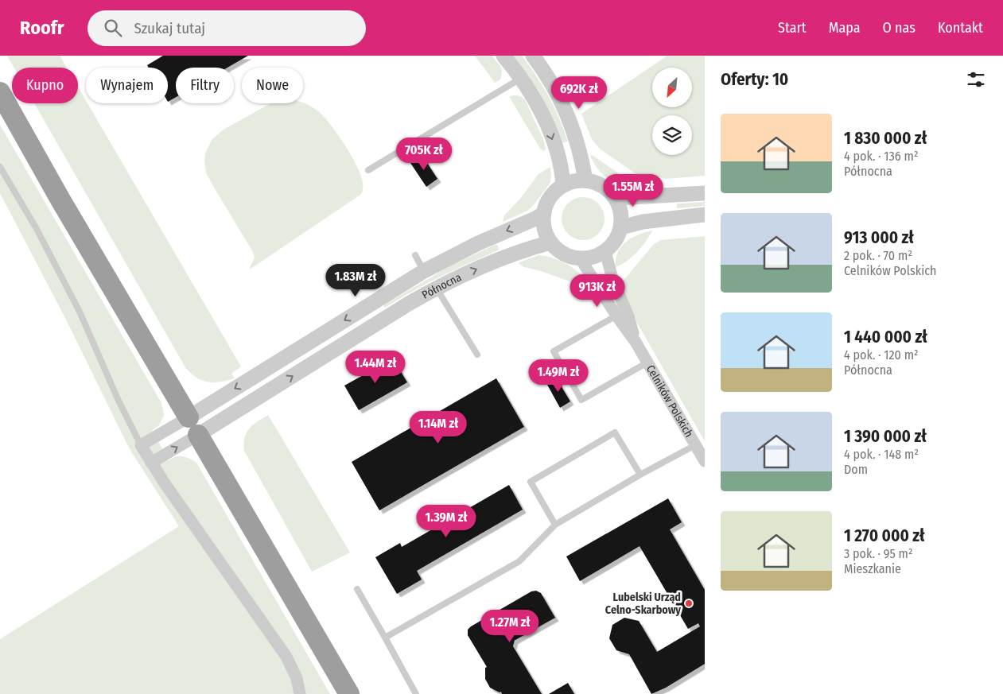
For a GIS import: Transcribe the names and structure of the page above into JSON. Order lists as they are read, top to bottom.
{
  "streets": {
    "street": ["Północna", "Celników Polskich"]
  },
  "crossings": [
    ["Północna", "Celników Polskich"]
  ],
  "places": ["Lubelski Urząd Celno-Skarbowy"],
  "north": "bottom left",
  "page": {
    "header": "Roofr",
    "search": "Szukaj tutaj",
    "nav": [
      "Start",
      "Mapa",
      "O nas",
      "Kontakt"
    ],
    "heading": "Oferty: 10",
    "chip": [
      "Kupno",
      "Wynajem",
      "Filtry",
      "Nowe"
    ],
    "price": [
      "692K zł",
      "705K zł",
      "1.55M zł",
      "1.83M zł",
      "913K zł",
      "1.44M zł",
      "1.49M zł",
      "1.14M zł",
      "1.39M zł",
      "1.27M zł"
    ],
    "list": [
      {
        "name": "1 830 000 zł",
        "note": "4 pok. · 136 m² · Północna"
      },
      {
        "name": "913 000 zł",
        "note": "2 pok. · 70 m² · Celników Polskich"
      },
      {
        "name": "1 440 000 zł",
        "note": "4 pok. · 120 m² · Północna"
      },
      {
        "name": "1 390 000 zł",
        "note": "4 pok. · 148 m² · Dom"
      },
      {
        "name": "1 270 000 zł",
        "note": "3 pok. · 95 m² · Mieszkanie"
      }
    ]
  }
}
